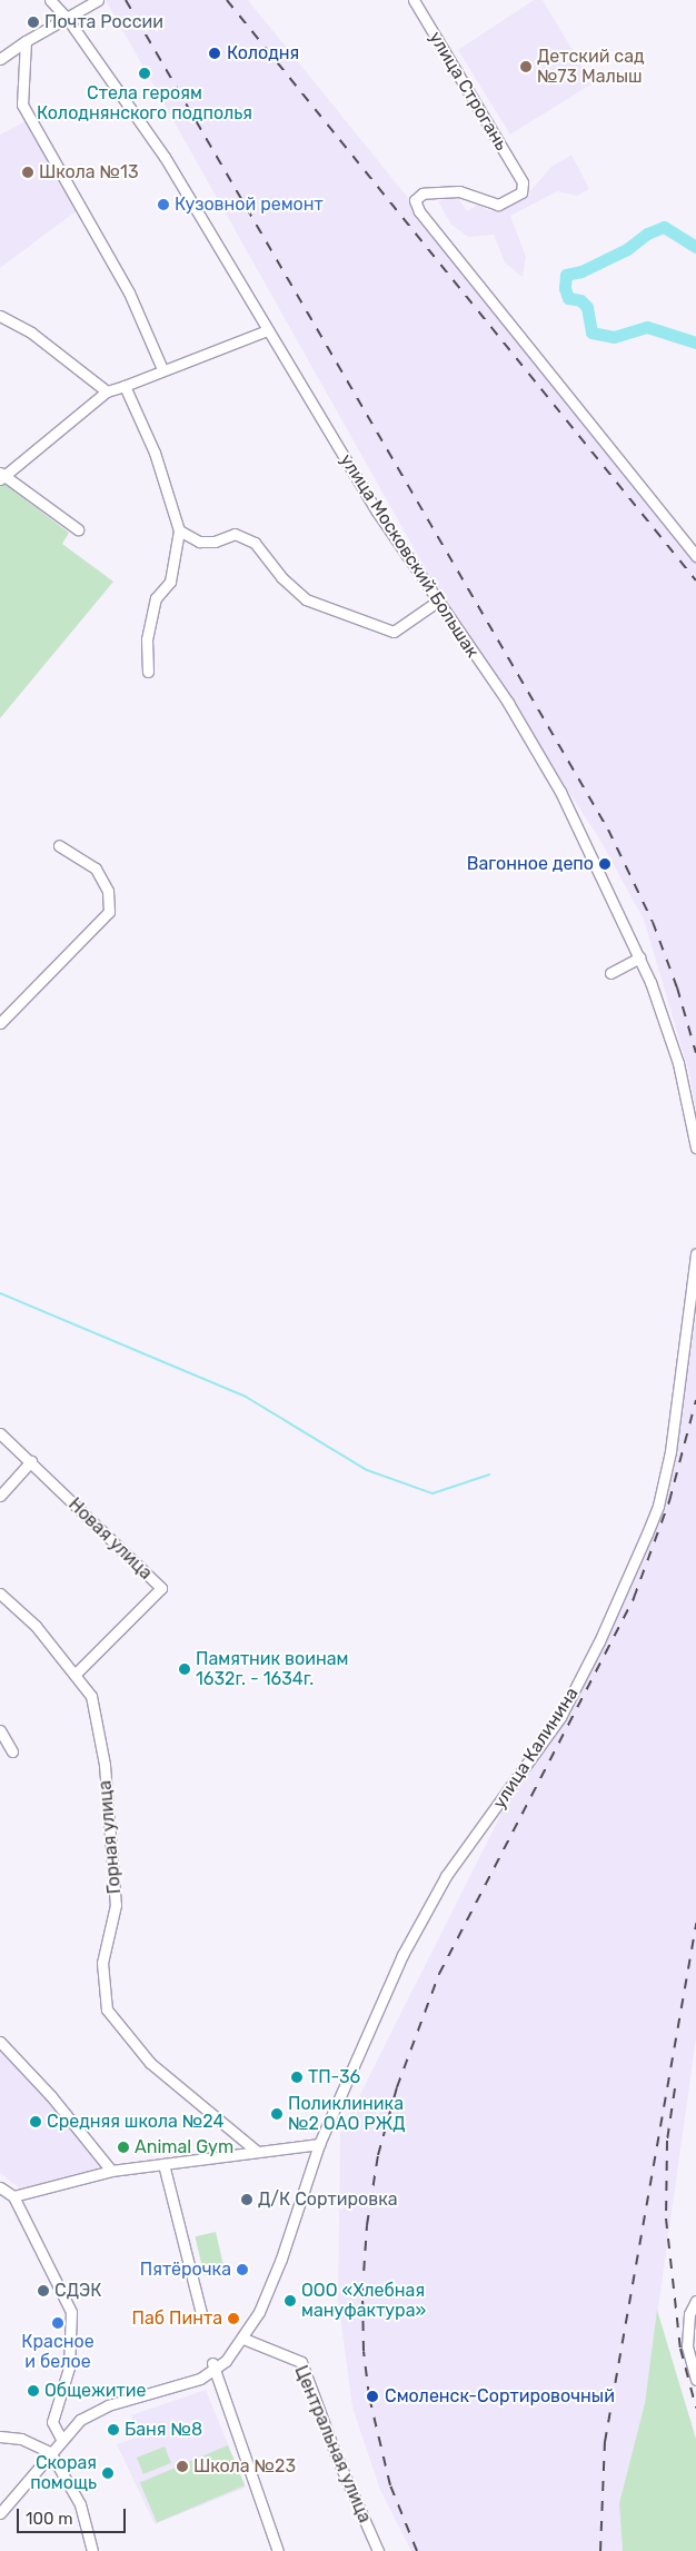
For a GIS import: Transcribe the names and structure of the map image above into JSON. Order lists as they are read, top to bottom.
{
  "streets": {
    "street": [
      "улица Строгань",
      "улица Московский Большак",
      "Новая улица",
      "улица Калинина",
      "Горная улица",
      "Центральная улица"
    ]
  },
  "crossings": [
    ["Новая улица", "Горная улица"],
    ["улица Калинина", "Центральная улица"]
  ],
  "places": [
    "Почта России",
    "Колодня",
    "Детский сад №73 Малыш",
    "Стела героям Колоднянского подполья",
    "Школа №13",
    "Кузовной ремонт",
    "Вагонное депо",
    "Памятник воинам 1632г. - 1634г.",
    "ТП-36",
    "Поликлиника №2 ОАО РЖД",
    "Средняя школа №24",
    "Animal Gym",
    "Д/К Сортировка",
    "Пятёрочка",
    "СДЭК",
    "ООО «Хлебная мануфактура»",
    "Паб Пинта",
    "Красное и белое",
    "Общежитие",
    "Смоленск-Сортировочный",
    "Баня №8",
    "Школа №23",
    "Скорая помощь"
  ],
  "scale_bar": "100 m"
}
